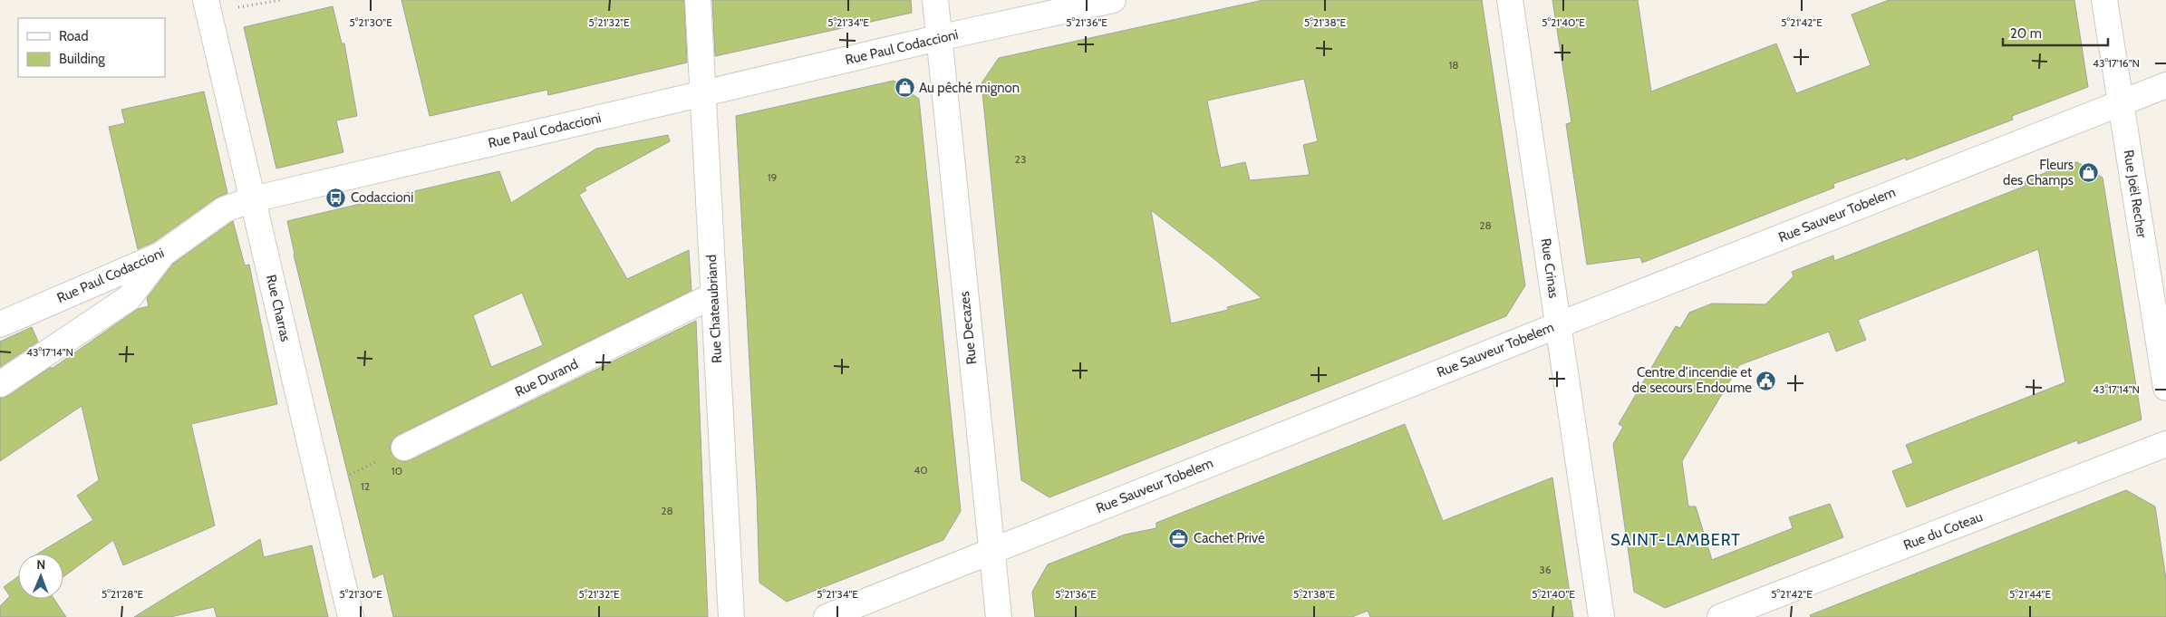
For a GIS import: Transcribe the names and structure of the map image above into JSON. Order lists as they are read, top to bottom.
{
  "streets": {
    "street": [
      "Rue Paul Codaccioni",
      "Rue Joël Recher",
      "Rue Sauveur Tobelem",
      "Rue Crinas",
      "Rue Charras",
      "Rue Chateaubriand",
      "Rue Decazes",
      "Rue Durand",
      "Rue du Coteau"
    ]
  },
  "crossings": [
    ["Rue Paul Codaccioni", "Rue Charras"],
    ["Rue Paul Codaccioni", "Rue Chateaubriand"],
    ["Rue Paul Codaccioni", "Rue Decazes"],
    ["Rue Joël Recher", "Rue Sauveur Tobelem"],
    ["Rue Sauveur Tobelem", "Rue Crinas"],
    ["Rue Sauveur Tobelem", "Rue Decazes"],
    ["Rue Chateaubriand", "Rue Durand"]
  ],
  "districts": ["SAINT-LAMBERT"],
  "places": {
    "shop": ["Au pêché mignon", "Fleurs des Champs"],
    "bus stop": ["Codaccioni"],
    "public building": ["Centre d’incendie et de secours Endoume"],
    "office": ["Cachet Privé"]
  },
  "house_numbers": [
    "18",
    "23",
    "19",
    "28",
    "40",
    "10",
    "12",
    "28",
    "36"
  ],
  "legend": ["Road", "Building"],
  "scale_bar": "20 m",
  "north": "top",
  "coordinates": [
    "5°21'30\"E",
    "5°21'32\"E",
    "5°21'34\"E",
    "5°21'36\"E",
    "5°21'38\"E",
    "5°21'40\"E",
    "5°21'42\"E",
    "43°17'16\"N",
    "43°17'14\"N",
    "5°21'28\"E",
    "5°21'44\"E"
  ]
}
